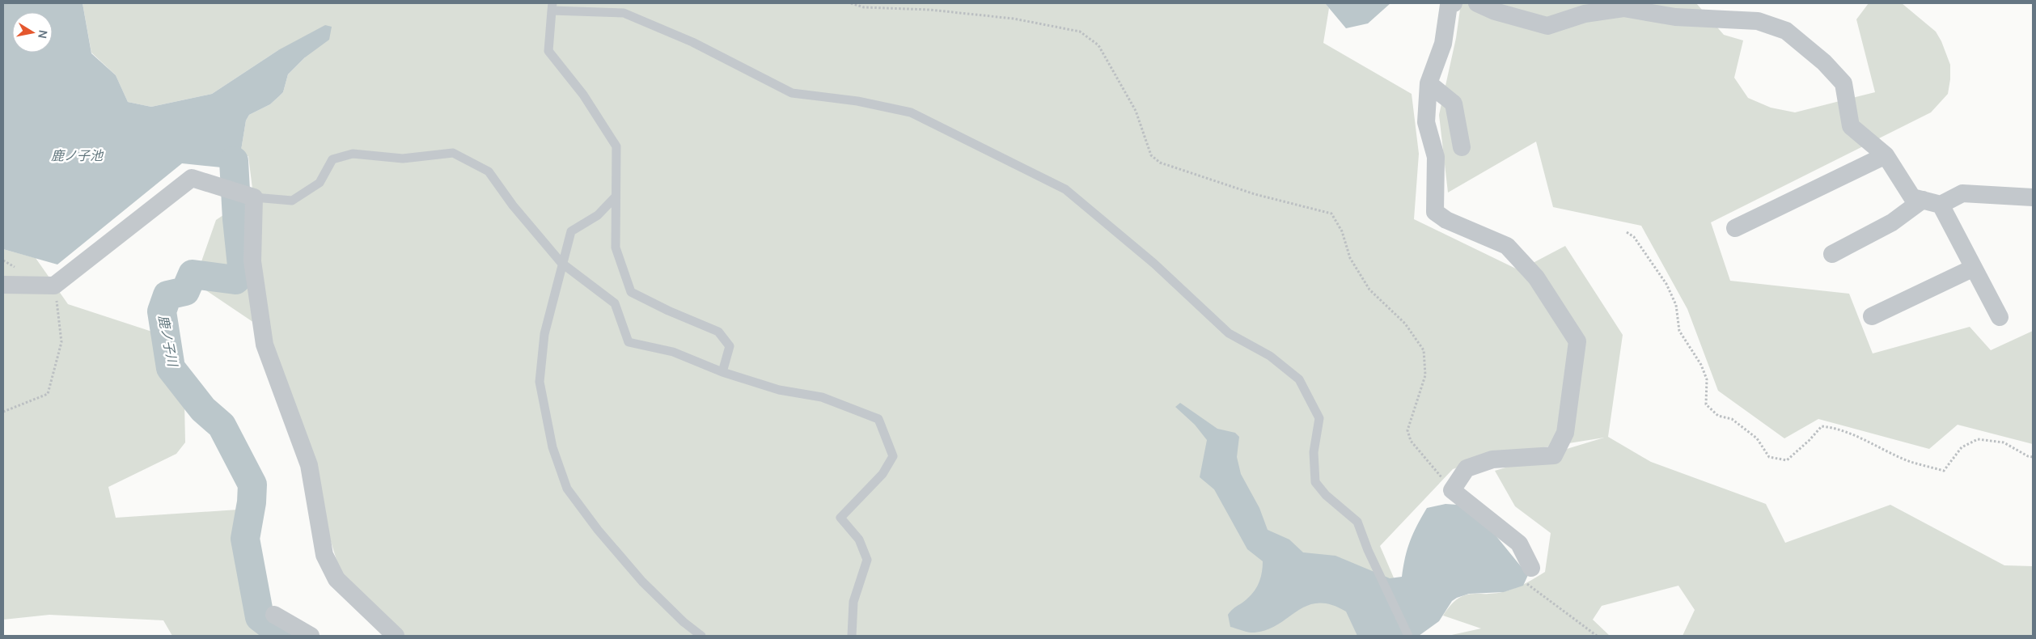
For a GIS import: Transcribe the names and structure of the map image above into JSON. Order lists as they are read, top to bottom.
{
  "water": ["鹿ノ子池", "鹿ノ子川"],
  "north": "right"
}
